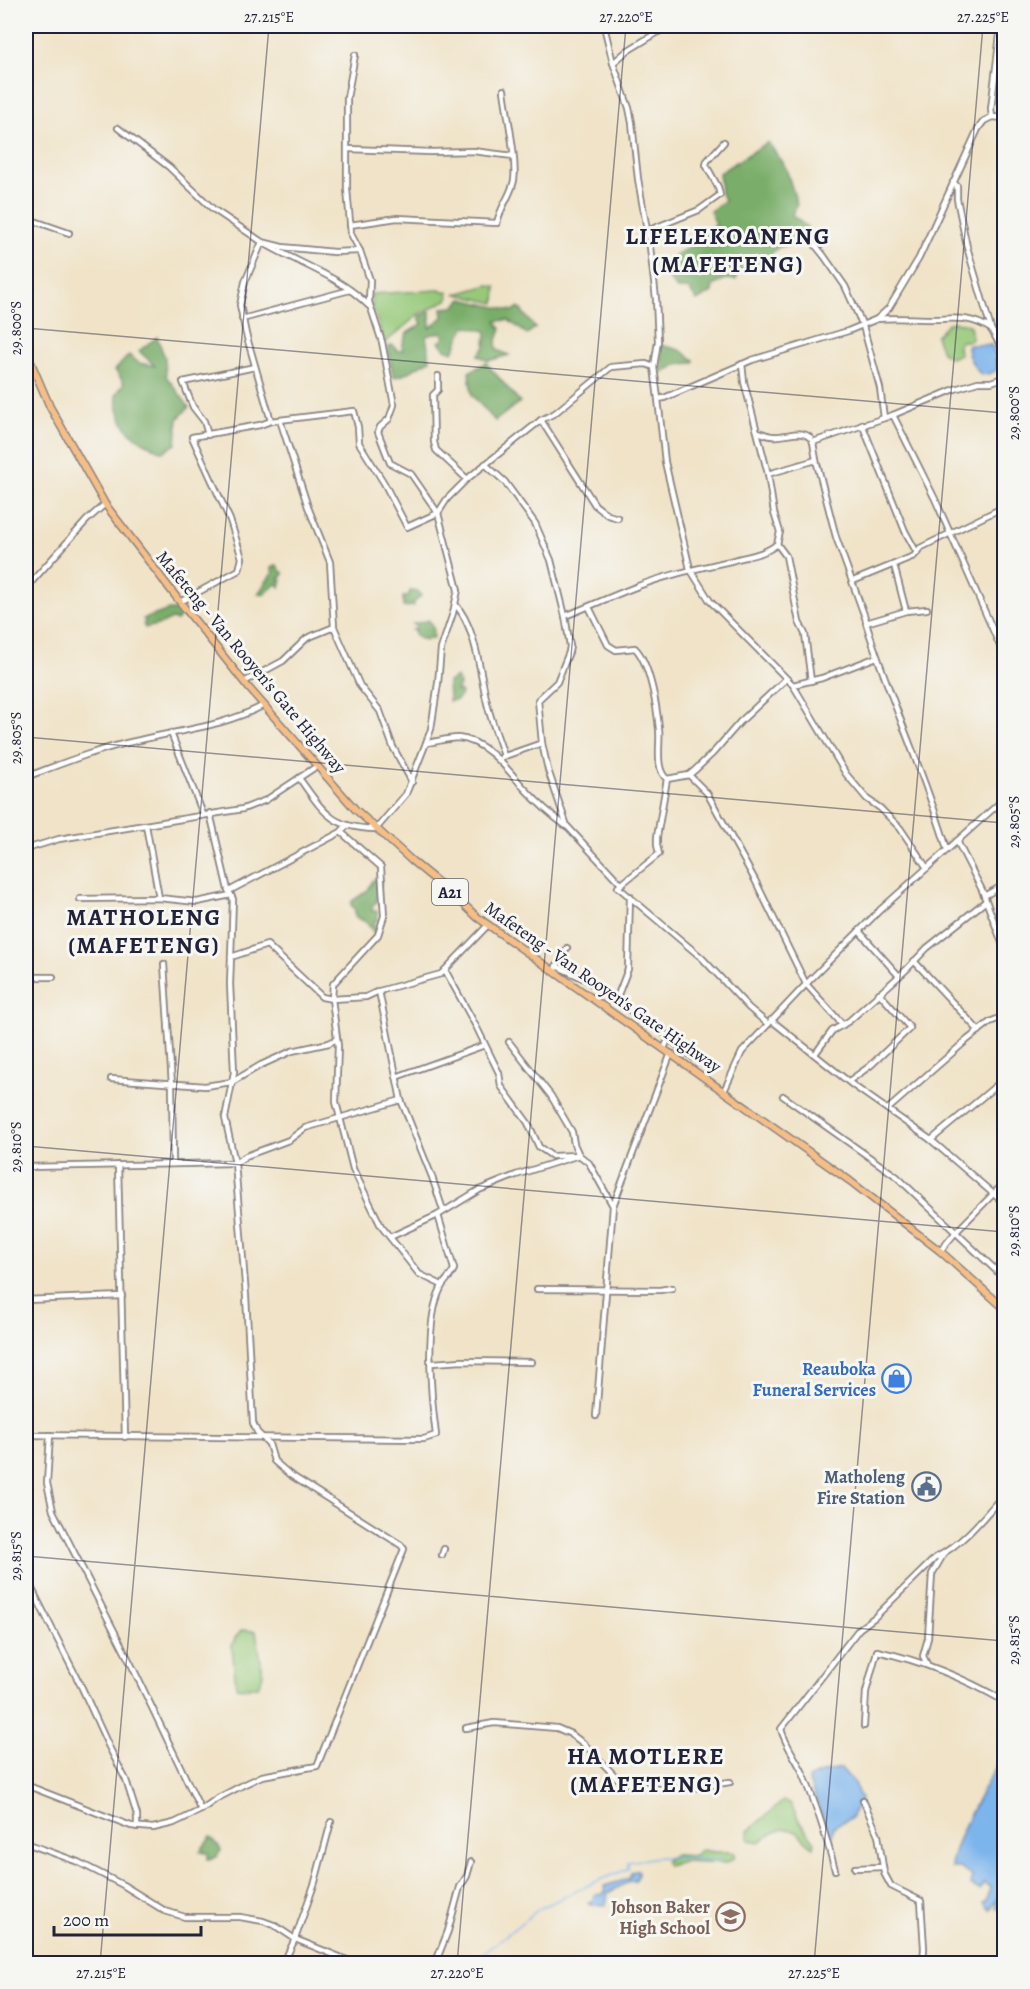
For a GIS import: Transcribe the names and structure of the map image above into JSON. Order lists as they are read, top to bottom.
{
  "streets": {
    "main road": ["Mafeteng - Van Rooyen's Gate Highway", "A21"]
  },
  "districts": ["LIFELEKOANENG (MAFETENG)", "MATHOLENG (MAFETENG)", "HA MOTLERE (MAFETENG)"],
  "places": {
    "shop": ["Reauboka Funeral Services"],
    "public building": ["Matholeng Fire Station"],
    "school or university": ["Johson Baker High School"]
  },
  "scale_bar": "200 m",
  "coordinates": [
    "27.215°E",
    "27.220°E",
    "27.225°E",
    "29.800°S",
    "29.805°S",
    "29.810°S",
    "29.815°S"
  ]
}
